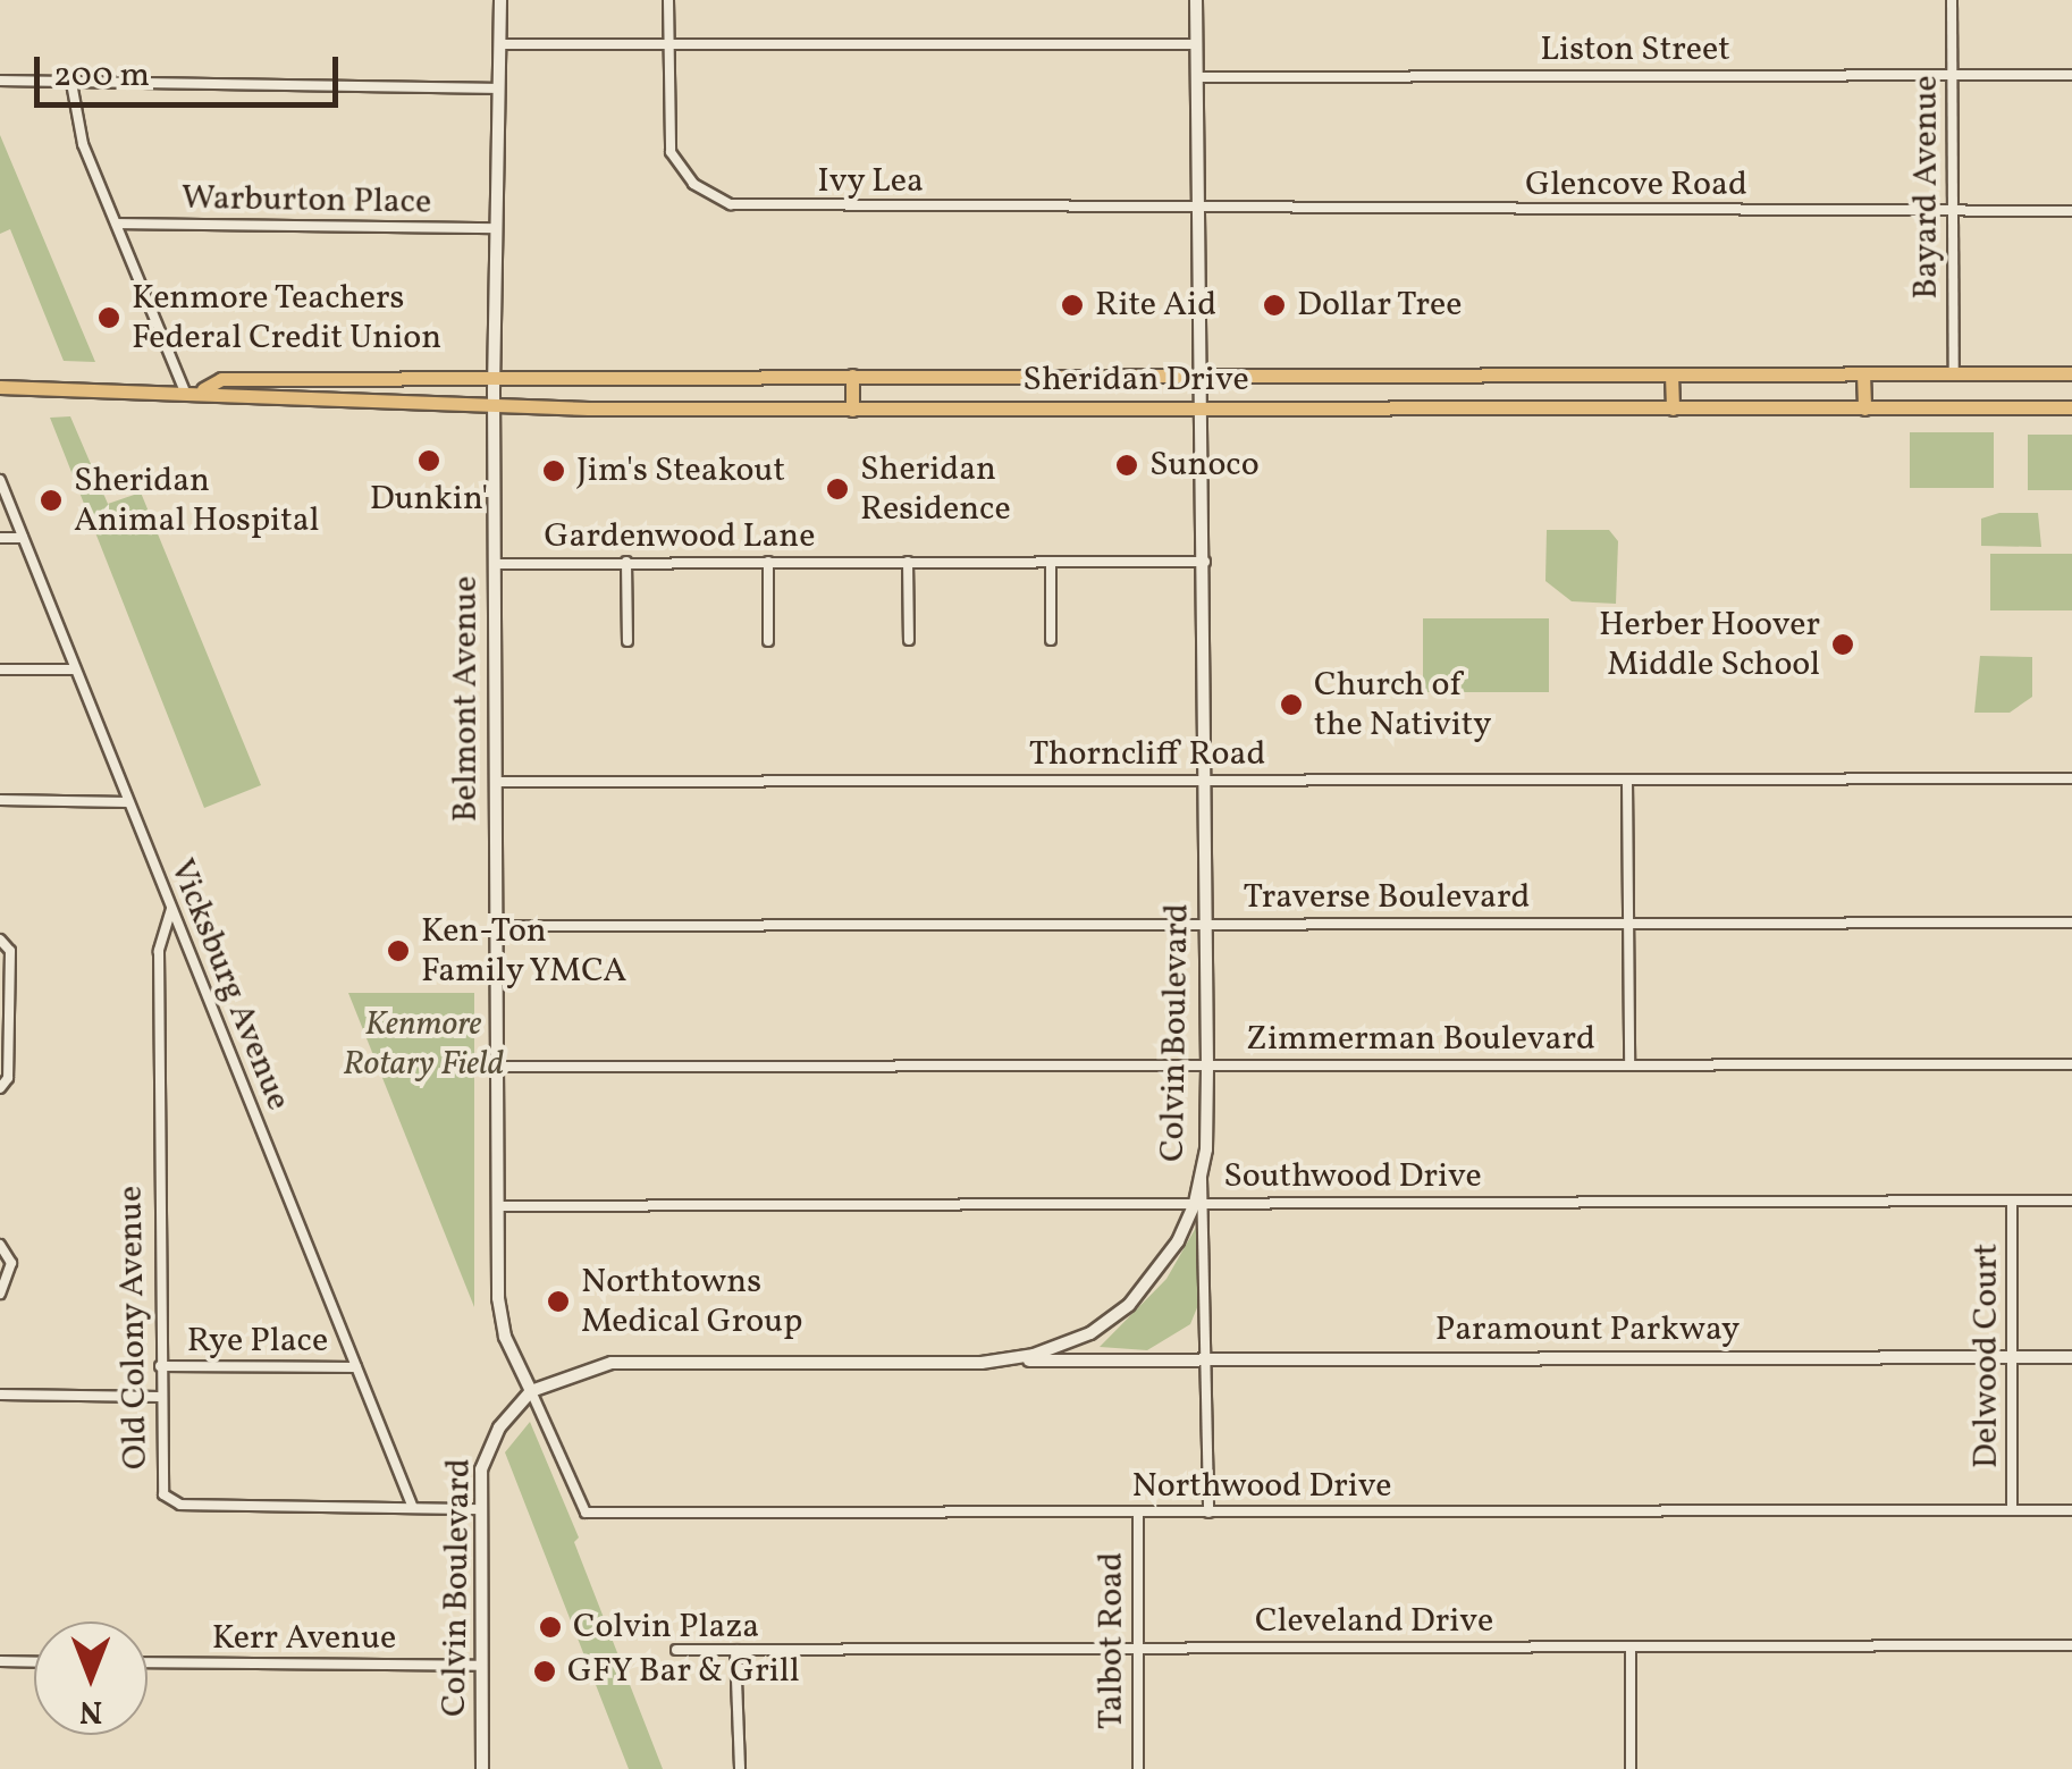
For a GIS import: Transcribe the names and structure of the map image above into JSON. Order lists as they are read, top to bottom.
{
  "streets": {
    "main road": ["Sheridan Drive"],
    "street": [
      "Liston Street",
      "Ivy Lea",
      "Glencove Road",
      "Bayard Avenue",
      "Warburton Place",
      "Gardenwood Lane",
      "Belmont Avenue",
      "Thorncliff Road",
      "Traverse Boulevard",
      "Vicksburg Avenue",
      "Colvin Boulevard",
      "Zimmerman Boulevard",
      "Southwood Drive",
      "Old Colony Avenue",
      "Paramount Parkway",
      "Rye Place",
      "Delwood Court",
      "Northwood Drive",
      "Cleveland Drive",
      "Kerr Avenue",
      "Talbot Road"
    ]
  },
  "crossings": [
    ["Liston Street", "Bayard Avenue"],
    ["Liston Street", "Colvin Boulevard"],
    ["Ivy Lea", "Glencove Road"],
    ["Ivy Lea", "Colvin Boulevard"],
    ["Glencove Road", "Bayard Avenue"],
    ["Glencove Road", "Colvin Boulevard"],
    ["Bayard Avenue", "Sheridan Drive"],
    ["Warburton Place", "Belmont Avenue"],
    ["Sheridan Drive", "Belmont Avenue"],
    ["Sheridan Drive", "Colvin Boulevard"],
    ["Gardenwood Lane", "Belmont Avenue"],
    ["Gardenwood Lane", "Colvin Boulevard"],
    ["Belmont Avenue", "Thorncliff Road"],
    ["Belmont Avenue", "Traverse Boulevard"],
    ["Belmont Avenue", "Colvin Boulevard"],
    ["Belmont Avenue", "Zimmerman Boulevard"],
    ["Belmont Avenue", "Southwood Drive"],
    ["Belmont Avenue", "Northwood Drive"],
    ["Thorncliff Road", "Colvin Boulevard"],
    ["Traverse Boulevard", "Colvin Boulevard"],
    ["Vicksburg Avenue", "Old Colony Avenue"],
    ["Vicksburg Avenue", "Rye Place"],
    ["Colvin Boulevard", "Zimmerman Boulevard"],
    ["Colvin Boulevard", "Southwood Drive"],
    ["Colvin Boulevard", "Old Colony Avenue"],
    ["Colvin Boulevard", "Paramount Parkway"],
    ["Colvin Boulevard", "Northwood Drive"],
    ["Colvin Boulevard", "Kerr Avenue"],
    ["Southwood Drive", "Delwood Court"],
    ["Old Colony Avenue", "Rye Place"],
    ["Paramount Parkway", "Delwood Court"],
    ["Delwood Court", "Northwood Drive"],
    ["Northwood Drive", "Talbot Road"],
    ["Cleveland Drive", "Talbot Road"]
  ],
  "parks": ["Kenmore Rotary Field"],
  "places": [
    "Rite Aid",
    "Dollar Tree",
    "Kenmore Teachers Federal Credit Union",
    "Dunkin'",
    "Sunoco",
    "Jim's Steakout",
    "Sheridan Residence",
    "Sheridan Animal Hospital",
    "Herber Hoover Middle School",
    "Church of the Nativity",
    "Ken-Ton Family YMCA",
    "Northtowns Medical Group",
    "Colvin Plaza",
    "GFY Bar & Grill"
  ],
  "scale_bar": "200 m",
  "north": "bottom"
}
